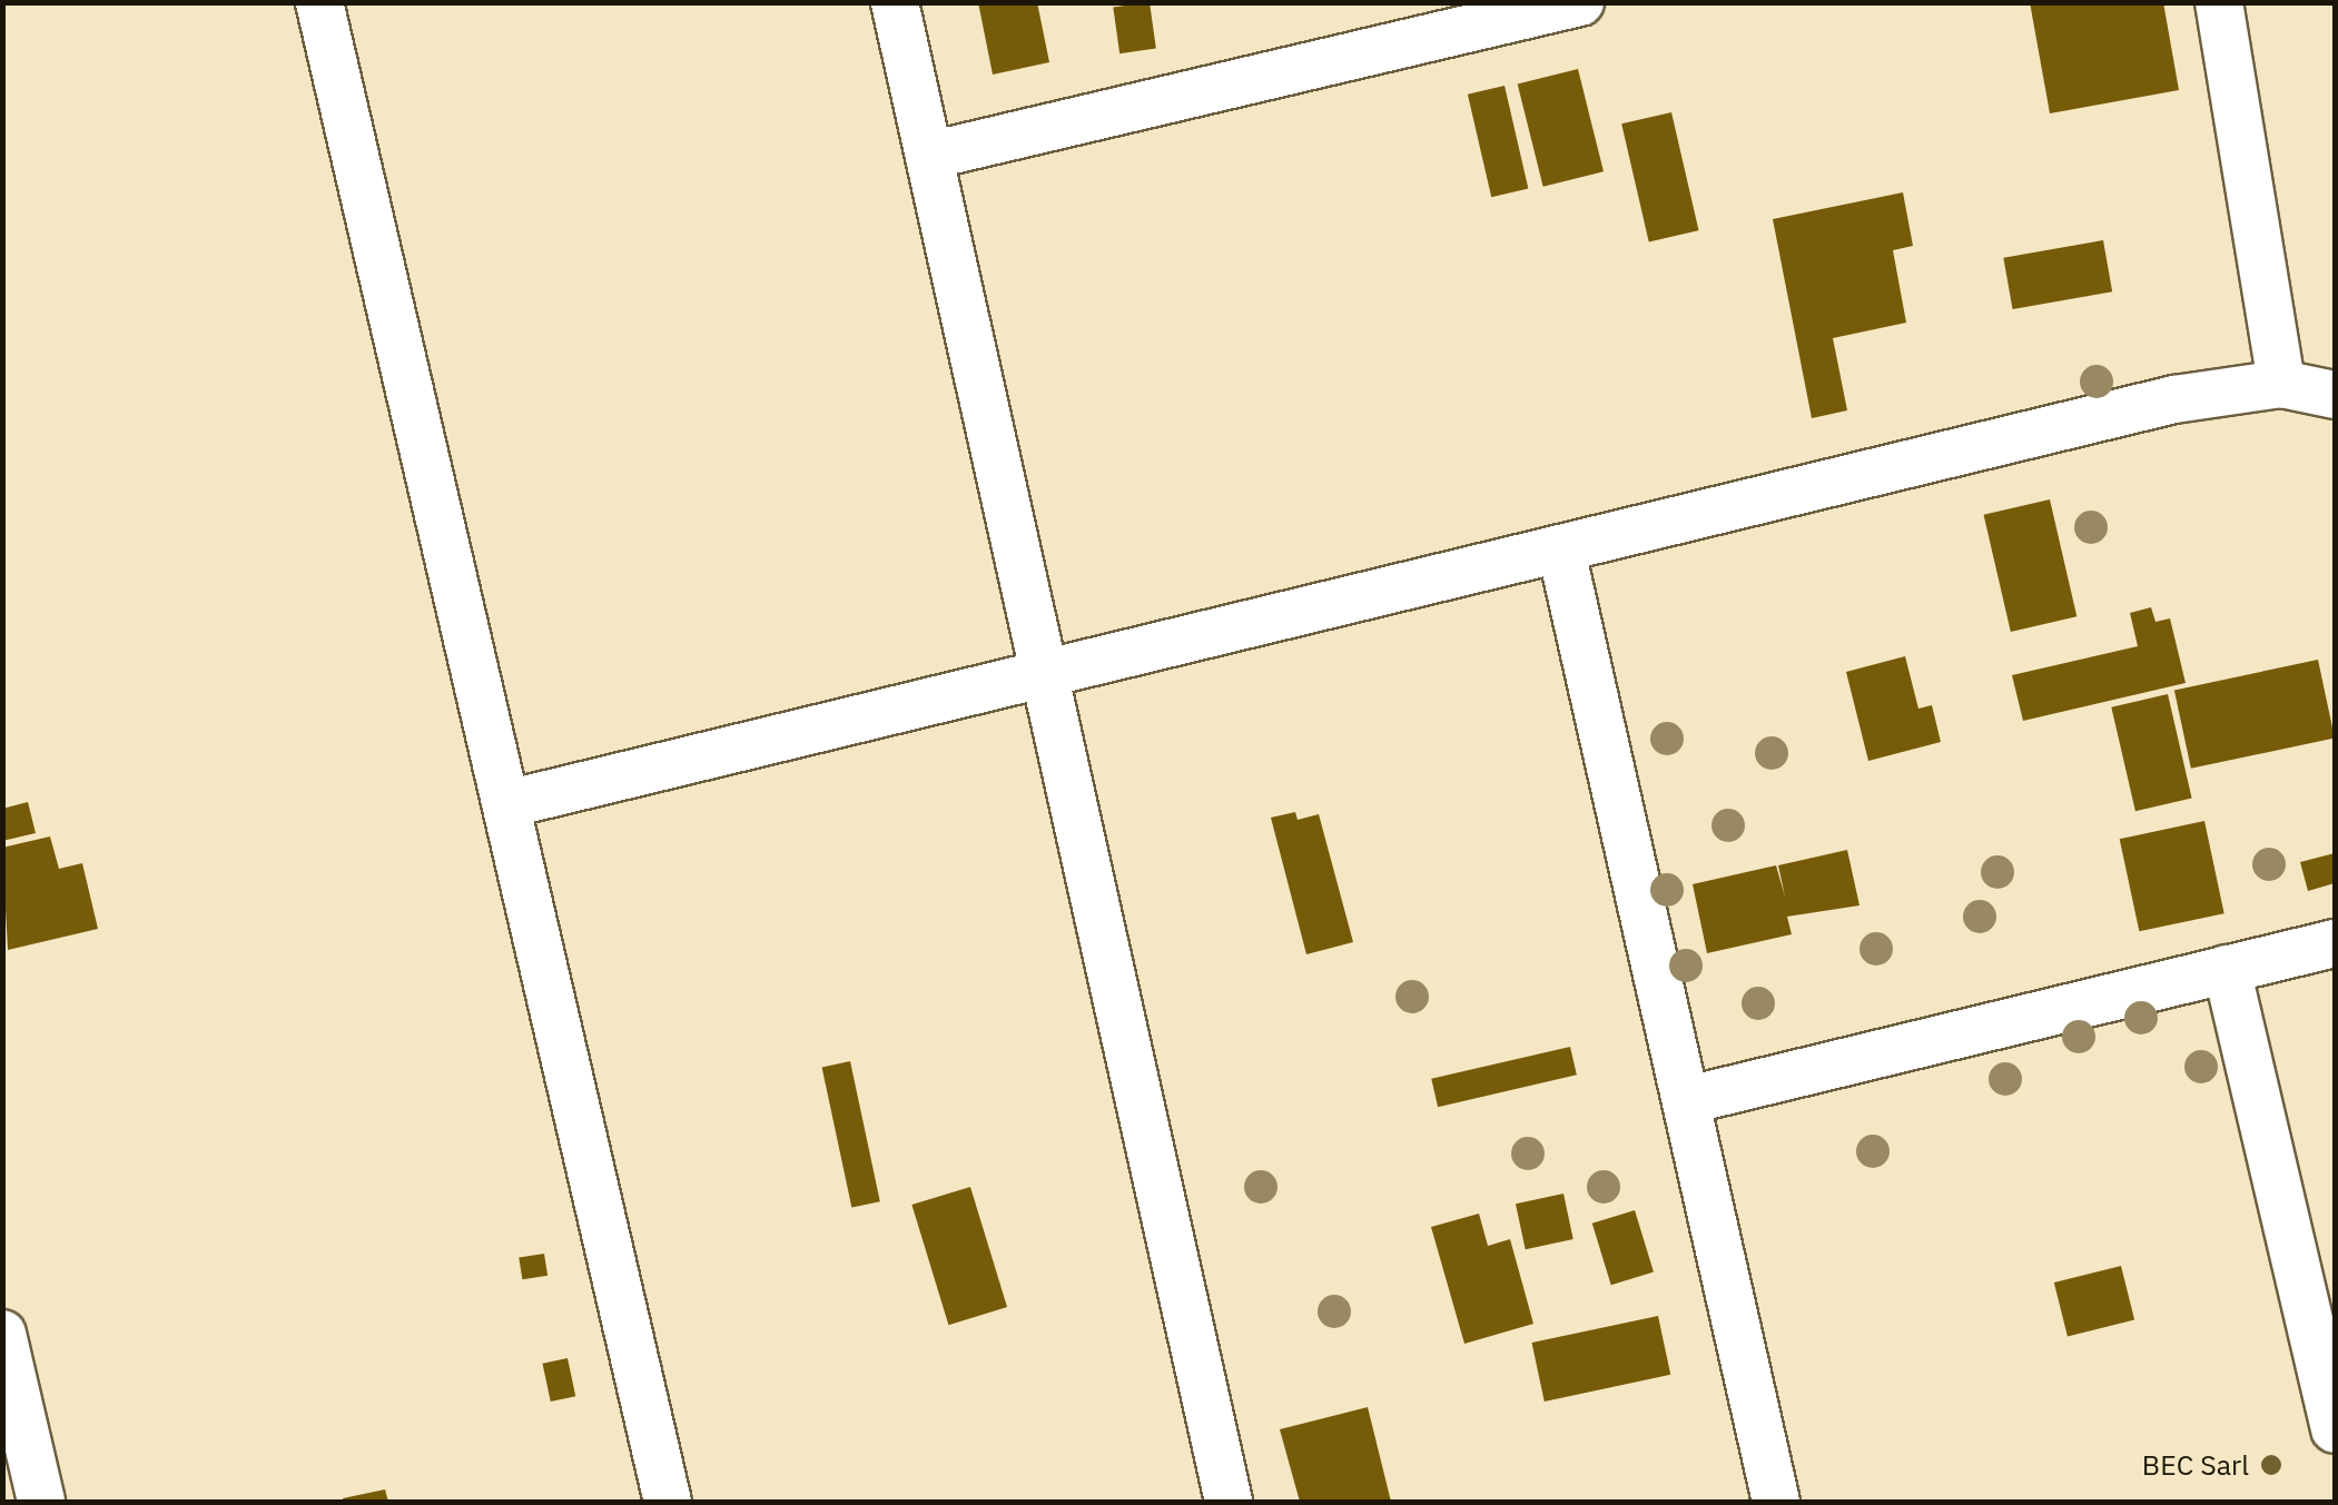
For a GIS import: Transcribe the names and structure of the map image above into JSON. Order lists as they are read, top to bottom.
{
  "places": ["BEC Sarl"]
}
